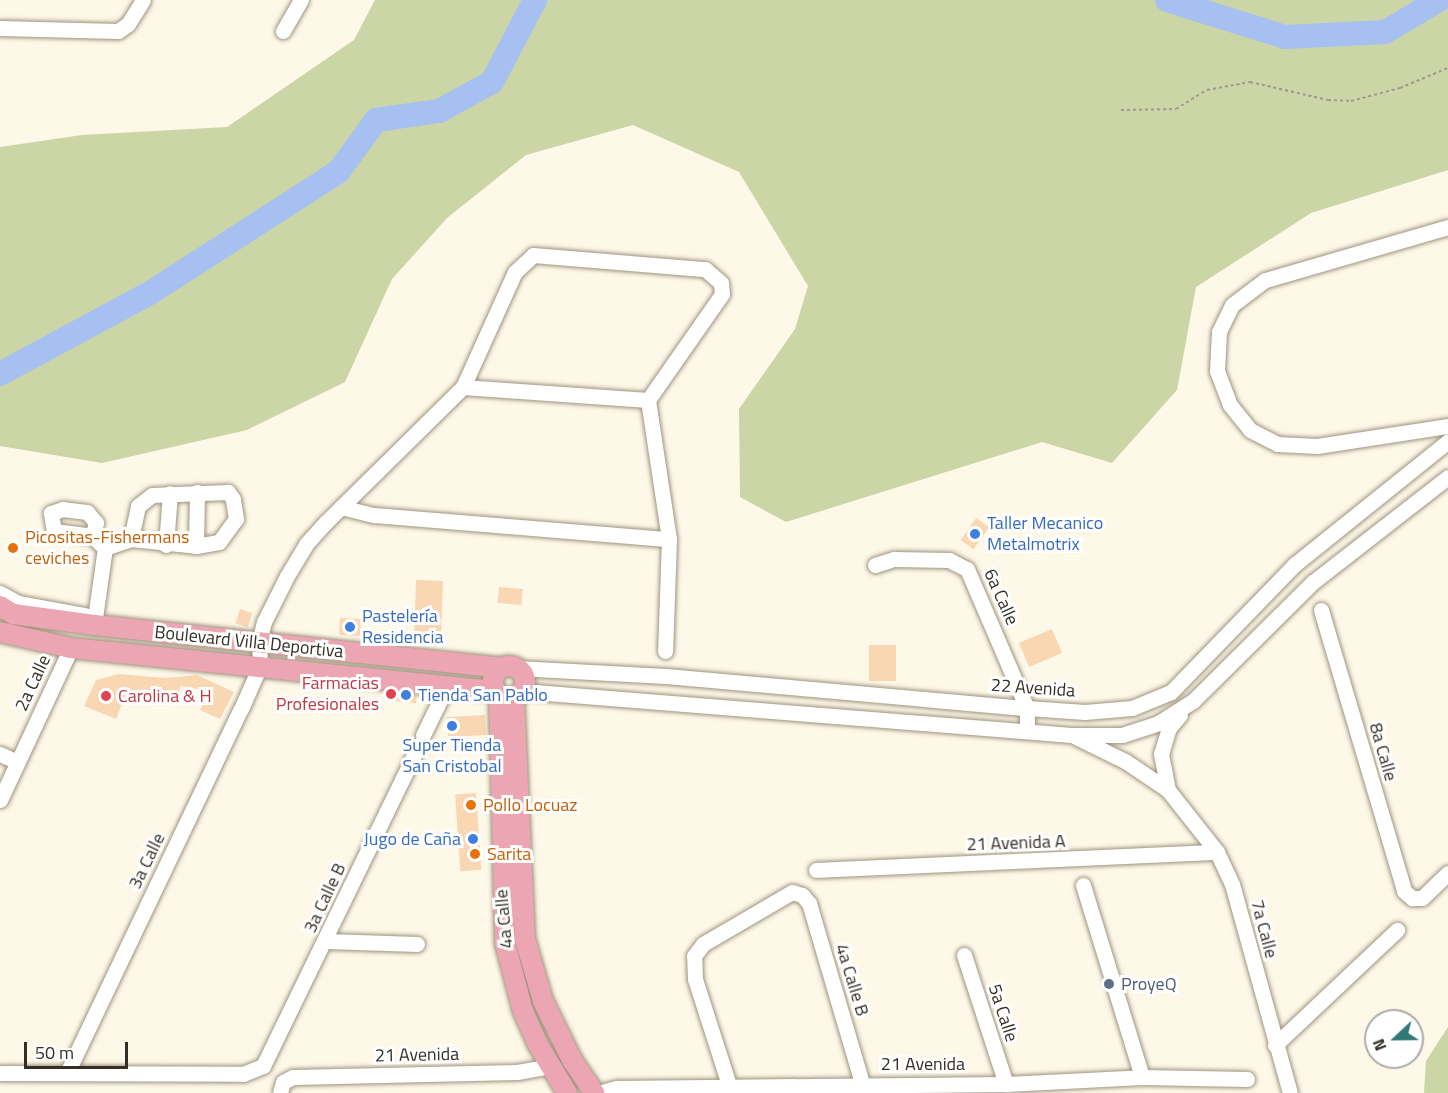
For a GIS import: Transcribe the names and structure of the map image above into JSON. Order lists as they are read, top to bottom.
{
  "streets": {
    "main road": ["Boulevard Villa Deportiva", "4a Calle"],
    "street": [
      "6a Calle",
      "2a Calle",
      "22 Avenida",
      "8a Calle",
      "21 Avenida A",
      "3a Calle",
      "3a Calle B",
      "7a Calle",
      "4a Calle B",
      "5a Calle",
      "21 Avenida"
    ]
  },
  "crossings": [
    ["6a Calle", "22 Avenida"],
    ["Boulevard Villa Deportiva", "2a Calle"],
    ["Boulevard Villa Deportiva", "22 Avenida"],
    ["Boulevard Villa Deportiva", "3a Calle"],
    ["Boulevard Villa Deportiva", "3a Calle B"],
    ["Boulevard Villa Deportiva", "4a Calle"],
    ["21 Avenida A", "7a Calle"],
    ["3a Calle", "3a Calle B"],
    ["4a Calle", "21 Avenida"],
    ["4a Calle B", "21 Avenida"],
    ["5a Calle", "21 Avenida"]
  ],
  "places": [
    "Taller Mecanico Metalmotrix",
    "Picositas-Fishermans ceviches",
    "Pastelería Residencia",
    "Farmacias Profesionales",
    "Tienda San Pablo",
    "Carolina & H",
    "Super Tienda San Cristobal",
    "Pollo Locuaz",
    "Jugo de Caña",
    "Sarita",
    "ProyeQ"
  ],
  "scale_bar": "50 m",
  "north": "left"
}
